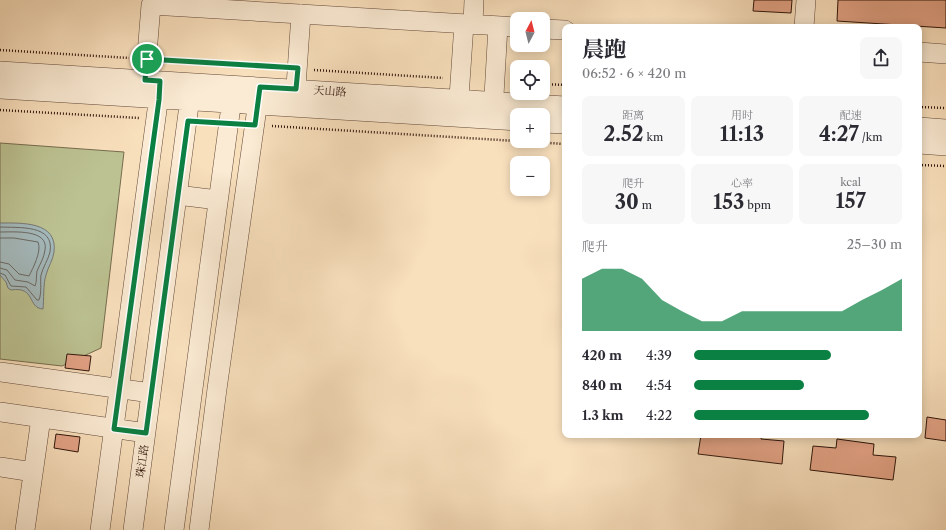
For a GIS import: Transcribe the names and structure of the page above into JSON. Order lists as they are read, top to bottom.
{
  "streets": {
    "street": ["天山路", "珠江路"]
  },
  "crossings": [
    ["天山路", "珠江路"]
  ],
  "north": "top",
  "page": {
    "map_buttons": ["+", "−"],
    "heading": ["晨跑", "06:52 · 6 × 420 m"],
    "stats": [
      ["距离", "2.52 km"],
      ["用时", "11:13"],
      ["配速", "4:27 /km"],
      ["爬升", "30 m"],
      ["心率", "153 bpm"],
      ["kcal", "157"]
    ],
    "chart": ["爬升", "25–30 m"],
    "list": [
      {
        "name": "420 m",
        "note": "4:39"
      },
      {
        "name": "840 m",
        "note": "4:54"
      },
      {
        "name": "1.3 km",
        "note": "4:22"
      }
    ]
  }
}
